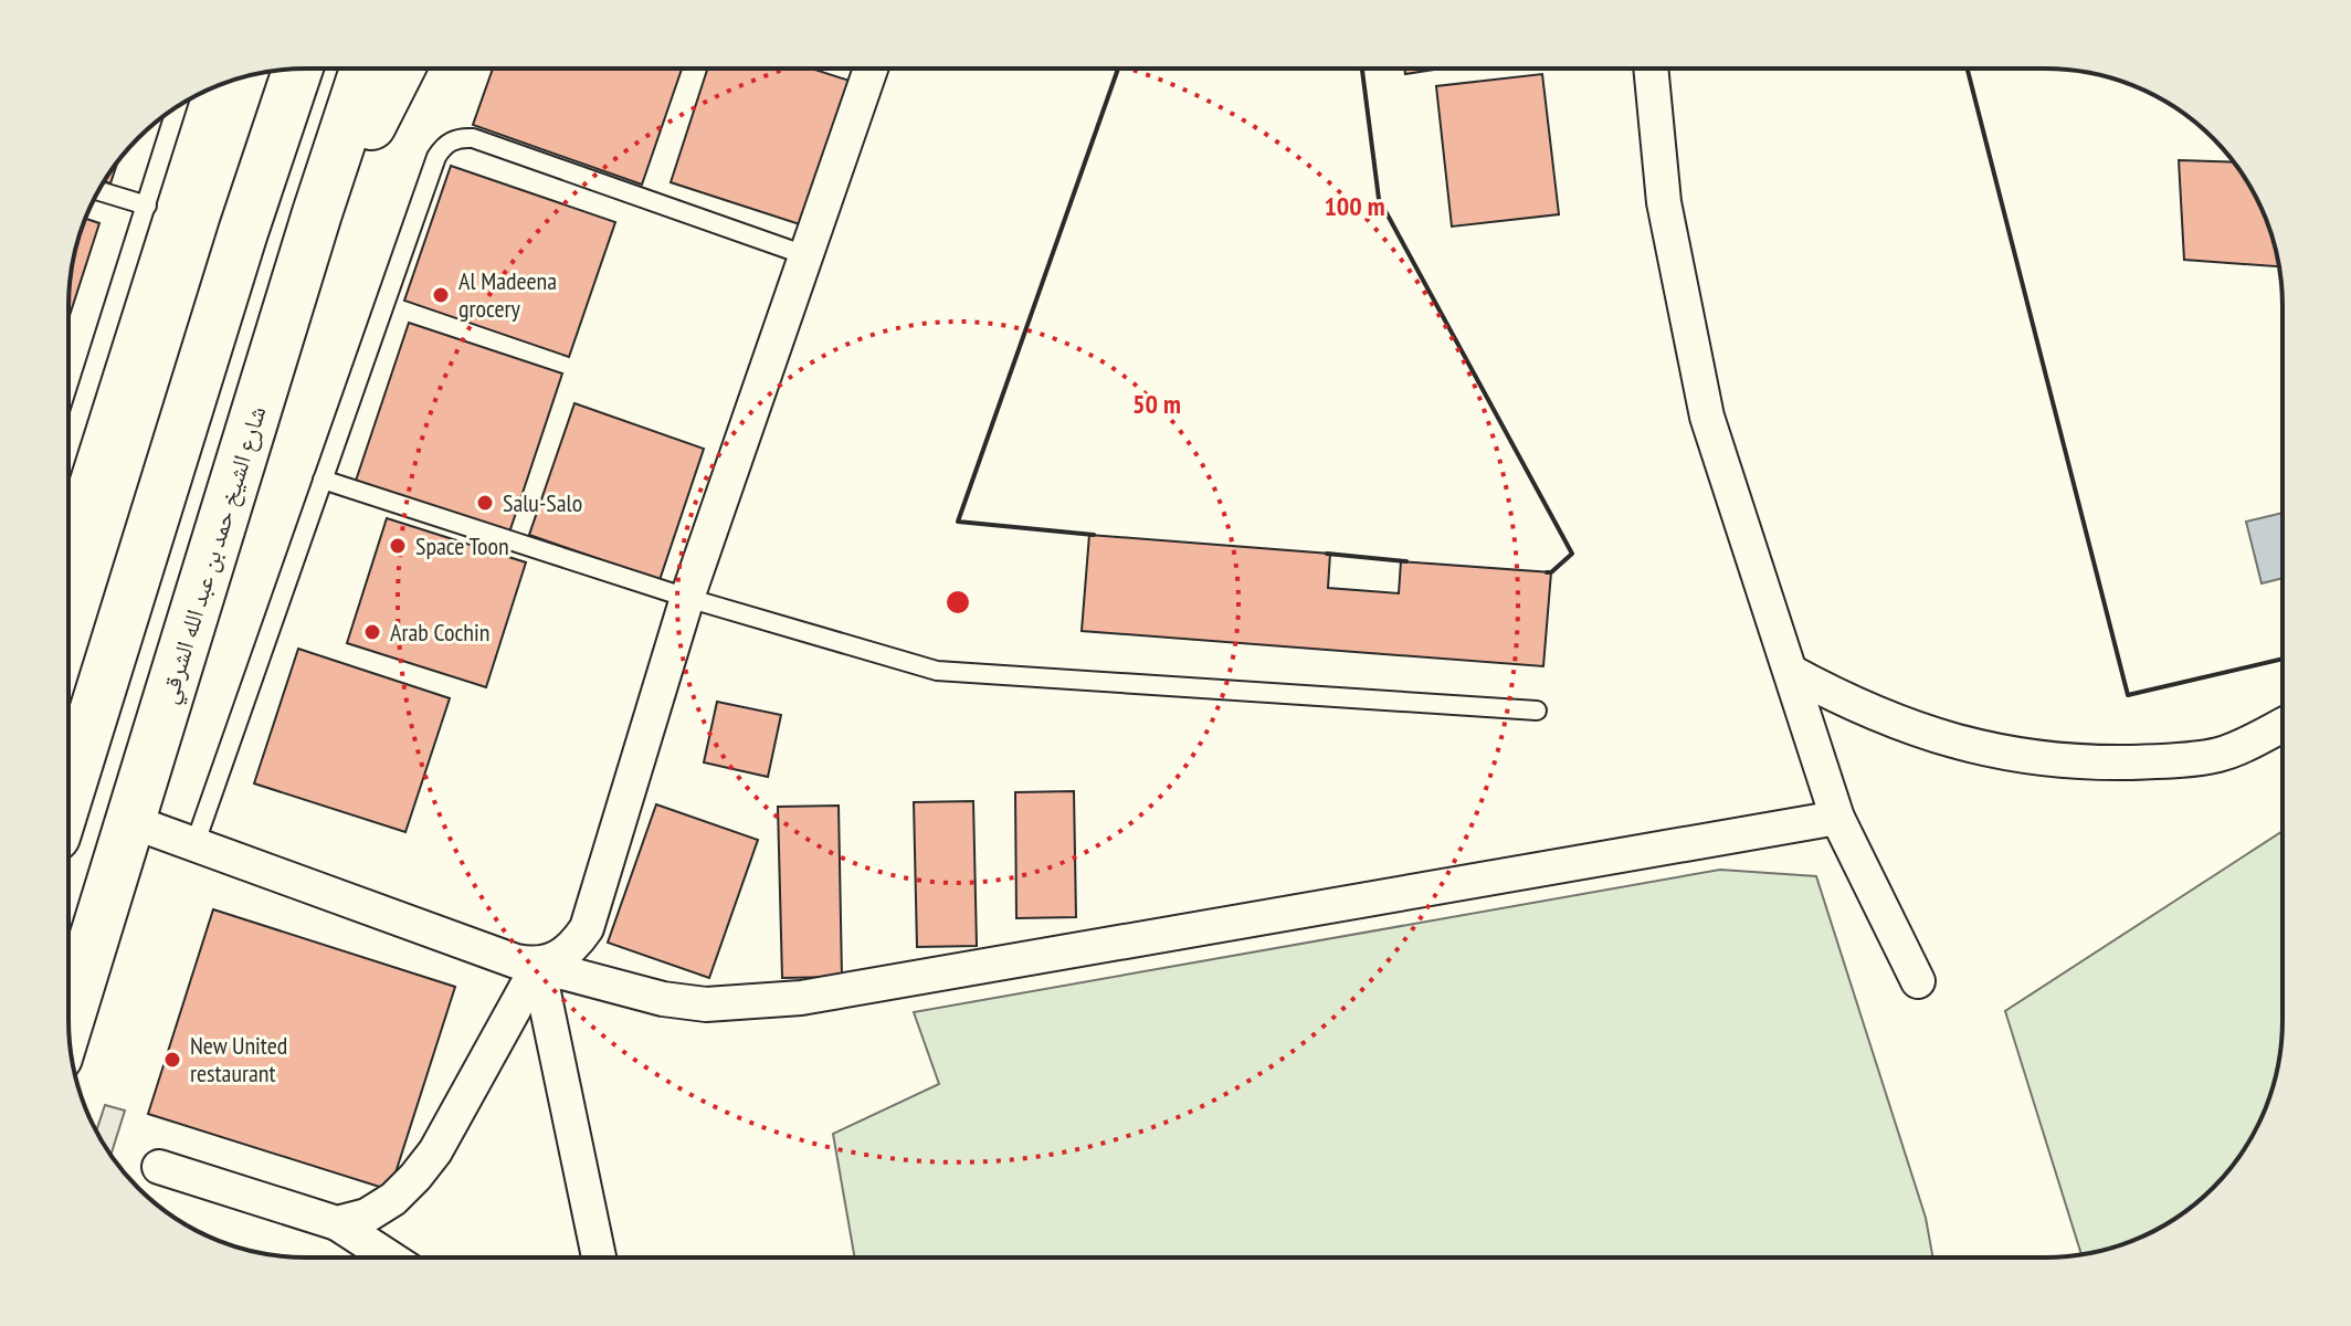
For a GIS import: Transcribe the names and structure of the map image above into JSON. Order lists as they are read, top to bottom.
{
  "streets": {
    "highway": ["شارع الشيخ حمد بن عبد الله الشرقي"]
  },
  "places": [
    "Al Madeena grocery",
    "Salu-Salo",
    "Space Toon",
    "Arab Cochin",
    "New United restaurant"
  ],
  "rings": ["100 m", "50 m"]
}
